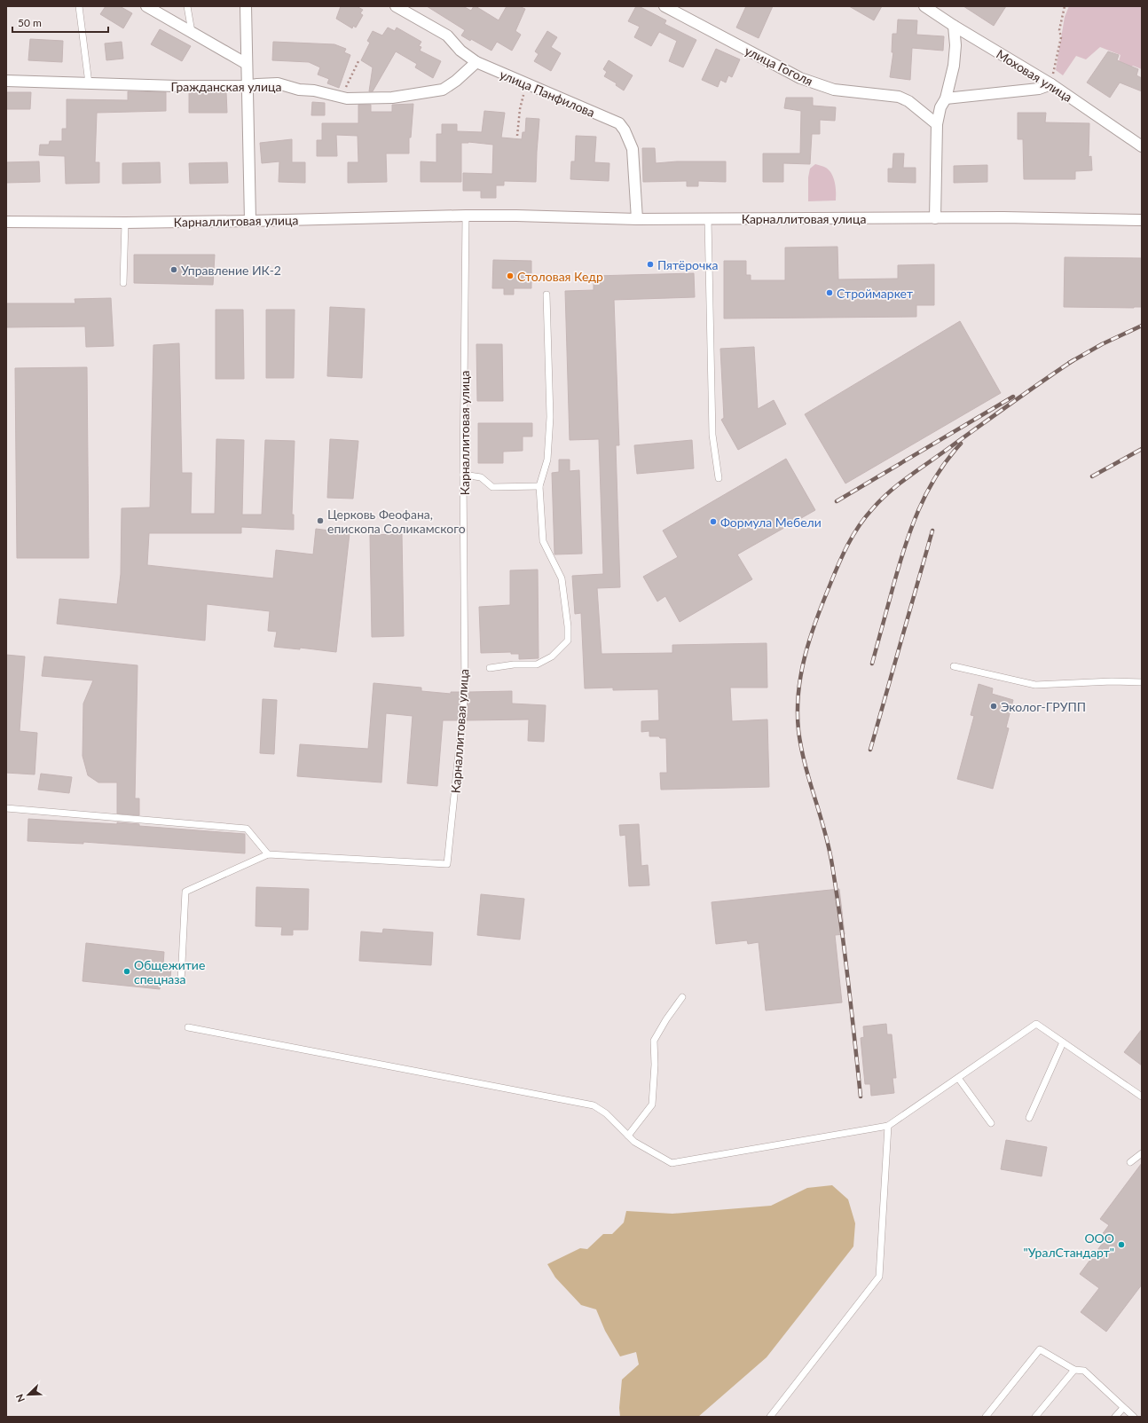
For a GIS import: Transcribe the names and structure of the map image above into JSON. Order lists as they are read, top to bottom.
{
  "streets": {
    "street": [
      "улица Гоголя",
      "Моховая улица",
      "Гражданская улица",
      "улица Панфилова",
      "Карналлитовая улица"
    ]
  },
  "crossings": [
    ["Гражданская улица", "улица Панфилова"],
    ["улица Панфилова", "Карналлитовая улица"]
  ],
  "places": [
    "Пятёрочка",
    "Управление ИК-2",
    "Столовая Кедр",
    "Строймаркет",
    "Церковь Феофана, епископа Соликамского",
    "Формула Мебели",
    "Эколог-ГРУПП",
    "Общежитие спецназа",
    "ООО \"УралСтандарт\""
  ],
  "scale_bar": "50 m",
  "north": "bottom left"
}
